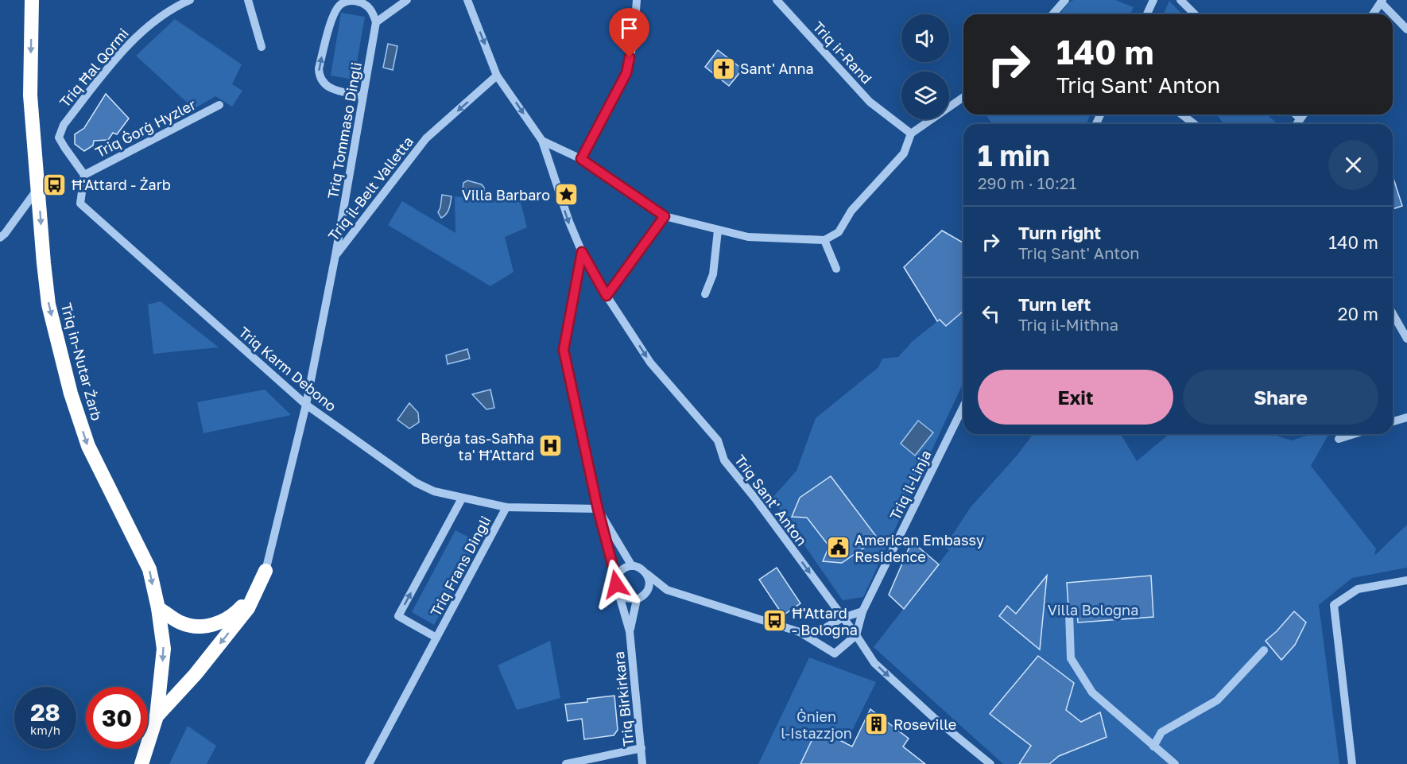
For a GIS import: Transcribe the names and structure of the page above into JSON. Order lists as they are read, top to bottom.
{
  "streets": {
    "highway": ["Triq in-Nutar Żarb"],
    "street": [
      "Triq ir-Rand",
      "Triq Ħal Qormi",
      "Triq Ġorġ Hyzler",
      "Triq Tommaso Dingli",
      "Triq il-Belt Valletta",
      "Triq Karm Debono",
      "Triq il-Linja",
      "Triq Sant' Anton",
      "Triq Frans Dingli",
      "Triq Birkirkara"
    ]
  },
  "crossings": [
    ["Triq Ħal Qormi", "Triq Ġorġ Hyzler"],
    ["Triq Ħal Qormi", "Triq Karm Debono"],
    ["Triq Ġorġ Hyzler", "Triq Karm Debono"],
    ["Triq Tommaso Dingli", "Triq il-Belt Valletta"],
    ["Triq il-Belt Valletta", "Triq Karm Debono"],
    ["Triq Karm Debono", "Triq Frans Dingli"],
    ["Triq Karm Debono", "Triq Birkirkara"],
    ["Triq il-Linja", "Triq Sant' Anton"],
    ["Triq Sant' Anton", "Triq Birkirkara"]
  ],
  "one_way": ["Triq il-Belt Valletta", "Triq in-Nutar Żarb", "Triq Sant' Anton"],
  "parks": ["Villa Bologna", "Ġnien l-Istazzjon"],
  "places": {
    "church": ["Sant' Anna"],
    "bus stop": ["Ħ'Attard - Żarb", "Ħ'Attard - Bologna"],
    "place": ["Villa Barbaro"],
    "hospital": ["Berġa tas-Saħħa ta' Ħ'Attard"],
    "public building": ["American Embassy Residence"],
    "building": ["Roseville"]
  },
  "page": {
    "turn": ["140 m", "Triq Sant' Anton"],
    "heading": ["1 min", "290 m · 10:21"],
    "list": [
      {
        "name": "Turn right",
        "note": "Triq Sant' Anton",
        "value": "140 m"
      },
      {
        "name": "Turn left",
        "note": "Triq il-Mitħna",
        "value": "20 m"
      }
    ],
    "buttons": ["Exit", "Share"],
    "speed": "28 km/h",
    "limit": "30"
  }
}
